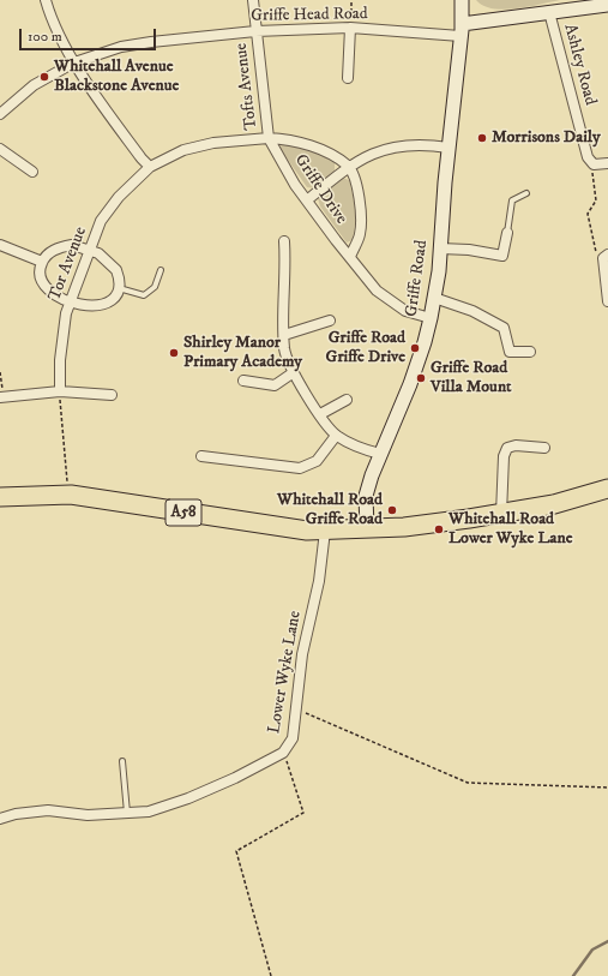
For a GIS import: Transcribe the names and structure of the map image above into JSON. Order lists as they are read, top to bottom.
{
  "streets": {
    "highway": ["A58"],
    "street": [
      "Griffe Head Road",
      "Ashley Road",
      "Tofts Avenue",
      "Griffe Drive",
      "Tor Avenue",
      "Griffe Road",
      "Lower Wyke Lane"
    ]
  },
  "crossings": [
    ["Griffe Head Road", "Tofts Avenue"],
    ["Griffe Head Road", "Griffe Road"],
    ["Tofts Avenue", "Griffe Drive"],
    ["Griffe Drive", "Tor Avenue"],
    ["Griffe Drive", "Griffe Road"],
    ["Griffe Road", "A58"],
    ["A58", "Lower Wyke Lane"]
  ],
  "places": [
    "Whitehall Avenue Blackstone Avenue",
    "Morrisons Daily",
    "Griffe Road Griffe Drive",
    "Shirley Manor Primary Academy",
    "Griffe Road Villa Mount",
    "Whitehall Road Griffe Road",
    "Whitehall Road Lower Wyke Lane"
  ],
  "scale_bar": "100 m"
}
